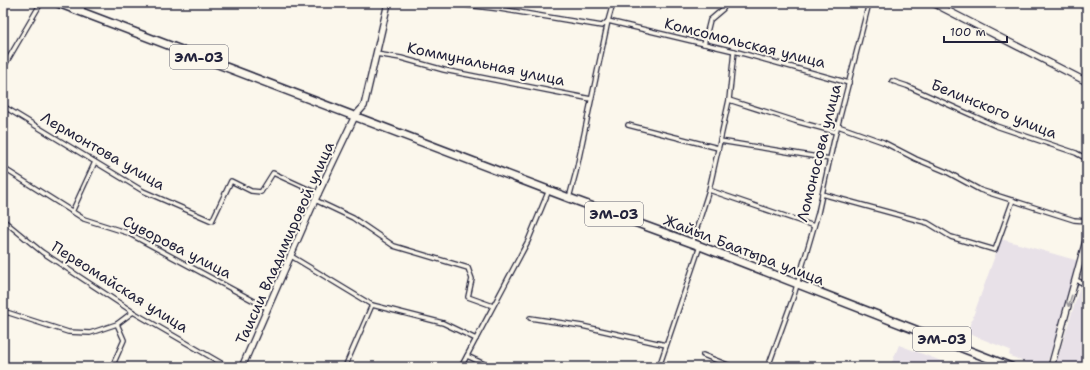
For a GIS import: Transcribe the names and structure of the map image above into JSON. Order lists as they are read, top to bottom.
{
  "streets": {
    "highway": ["ЭМ-03", "Жайыл Баатыра улица"],
    "street": [
      "Комсомольская улица",
      "Коммунальная улица",
      "Белинского улица",
      "Лермонтова улица",
      "Ломоносова улица",
      "Таисии Владимировой улица",
      "Суворова улица",
      "Первомайская улица"
    ]
  },
  "crossings": [
    ["Комсомольская улица", "Ломоносова улица"],
    ["ЭМ-03", "Таисии Владимировой улица"],
    ["ЭМ-03", "Жайыл Баатыра улица"],
    ["Лермонтова улица", "Таисии Владимировой улица"],
    ["Ломоносова улица", "Жайыл Баатыра улица"],
    ["Таисии Владимировой улица", "Суворова улица"],
    ["Таисии Владимировой улица", "Жайыл Баатыра улица"]
  ],
  "scale_bar": "100 m"
}
